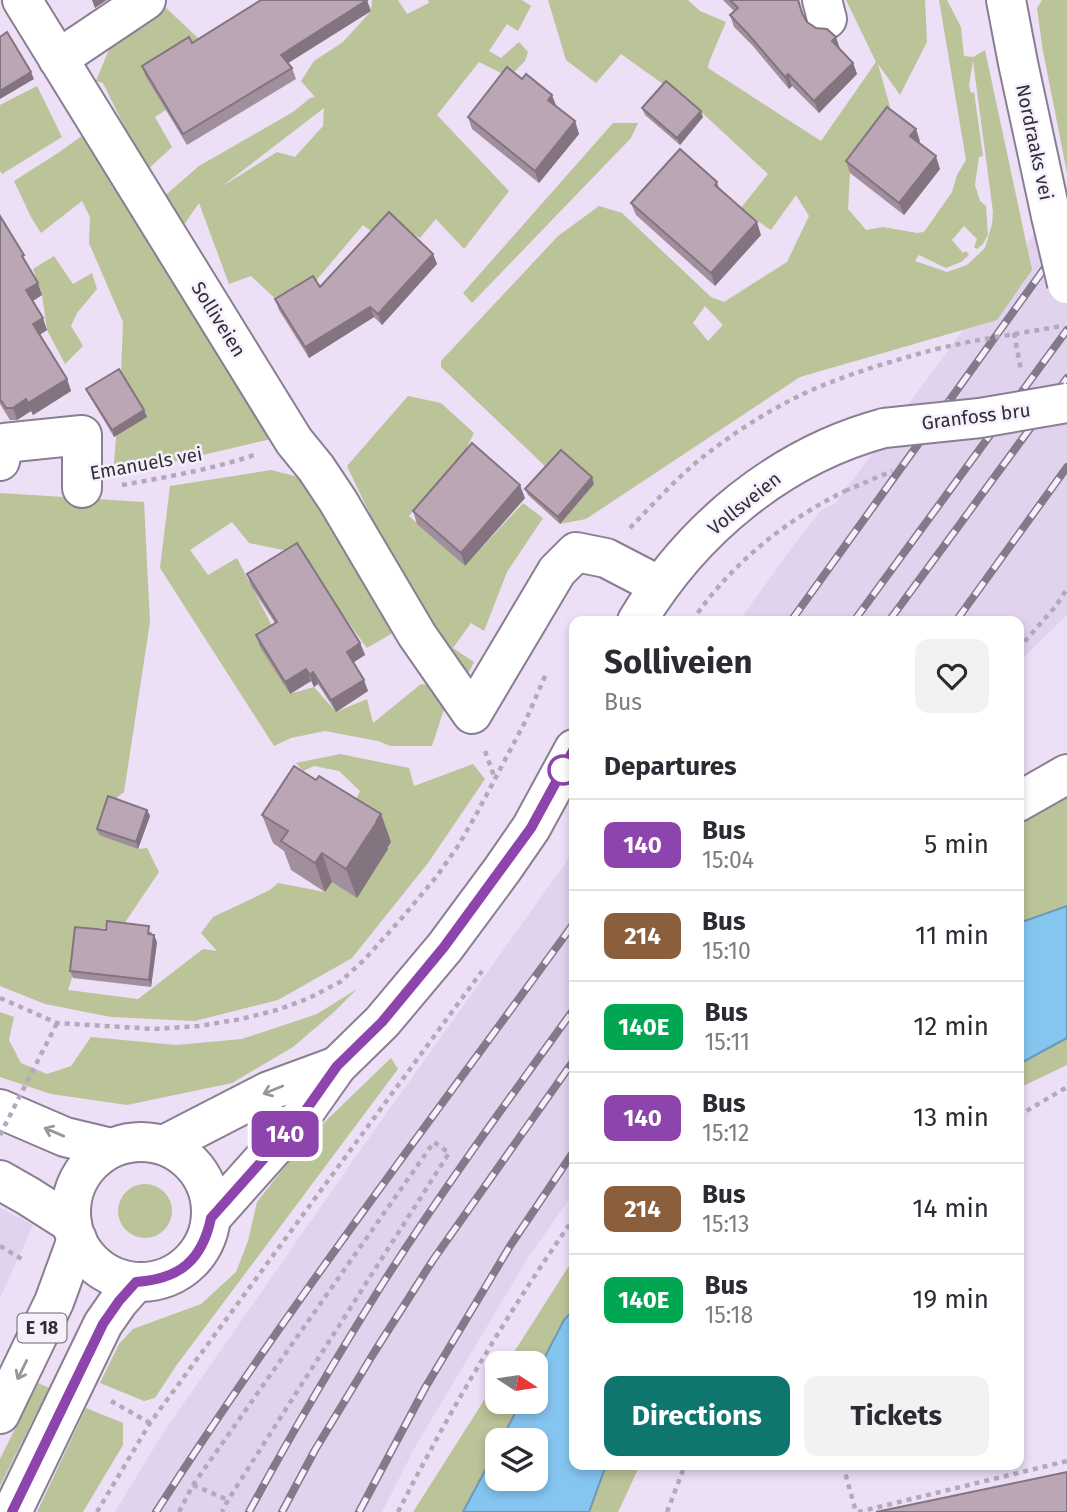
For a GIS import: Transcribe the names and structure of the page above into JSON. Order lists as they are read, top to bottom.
{
  "streets": {
    "main road": [
      "Nordraaks vei",
      "Solliveien",
      "Granfoss bru",
      "Vollsveien",
      "E 18"
    ],
    "path": ["Emanuels vei"]
  },
  "crossings": [
    ["Solliveien", "Emanuels vei"],
    ["Solliveien", "Vollsveien"],
    ["Granfoss bru", "Vollsveien"]
  ],
  "lines": ["bus line 140"],
  "north": "right",
  "page": {
    "on_map": "140",
    "heading": [
      ["Solliveien", "Bus"],
      "Departures"
    ],
    "list": [
      {
        "mark": "140",
        "name": "Bus",
        "note": "15:04",
        "value": "5 min"
      },
      {
        "mark": "214",
        "name": "Bus",
        "note": "15:10",
        "value": "11 min"
      },
      {
        "mark": "140E",
        "name": "Bus",
        "note": "15:11",
        "value": "12 min"
      },
      {
        "mark": "140",
        "name": "Bus",
        "note": "15:12",
        "value": "13 min"
      },
      {
        "mark": "214",
        "name": "Bus",
        "note": "15:13",
        "value": "14 min"
      },
      {
        "mark": "140E",
        "name": "Bus",
        "note": "15:18",
        "value": "19 min"
      }
    ],
    "buttons": ["Directions", "Tickets"]
  }
}
